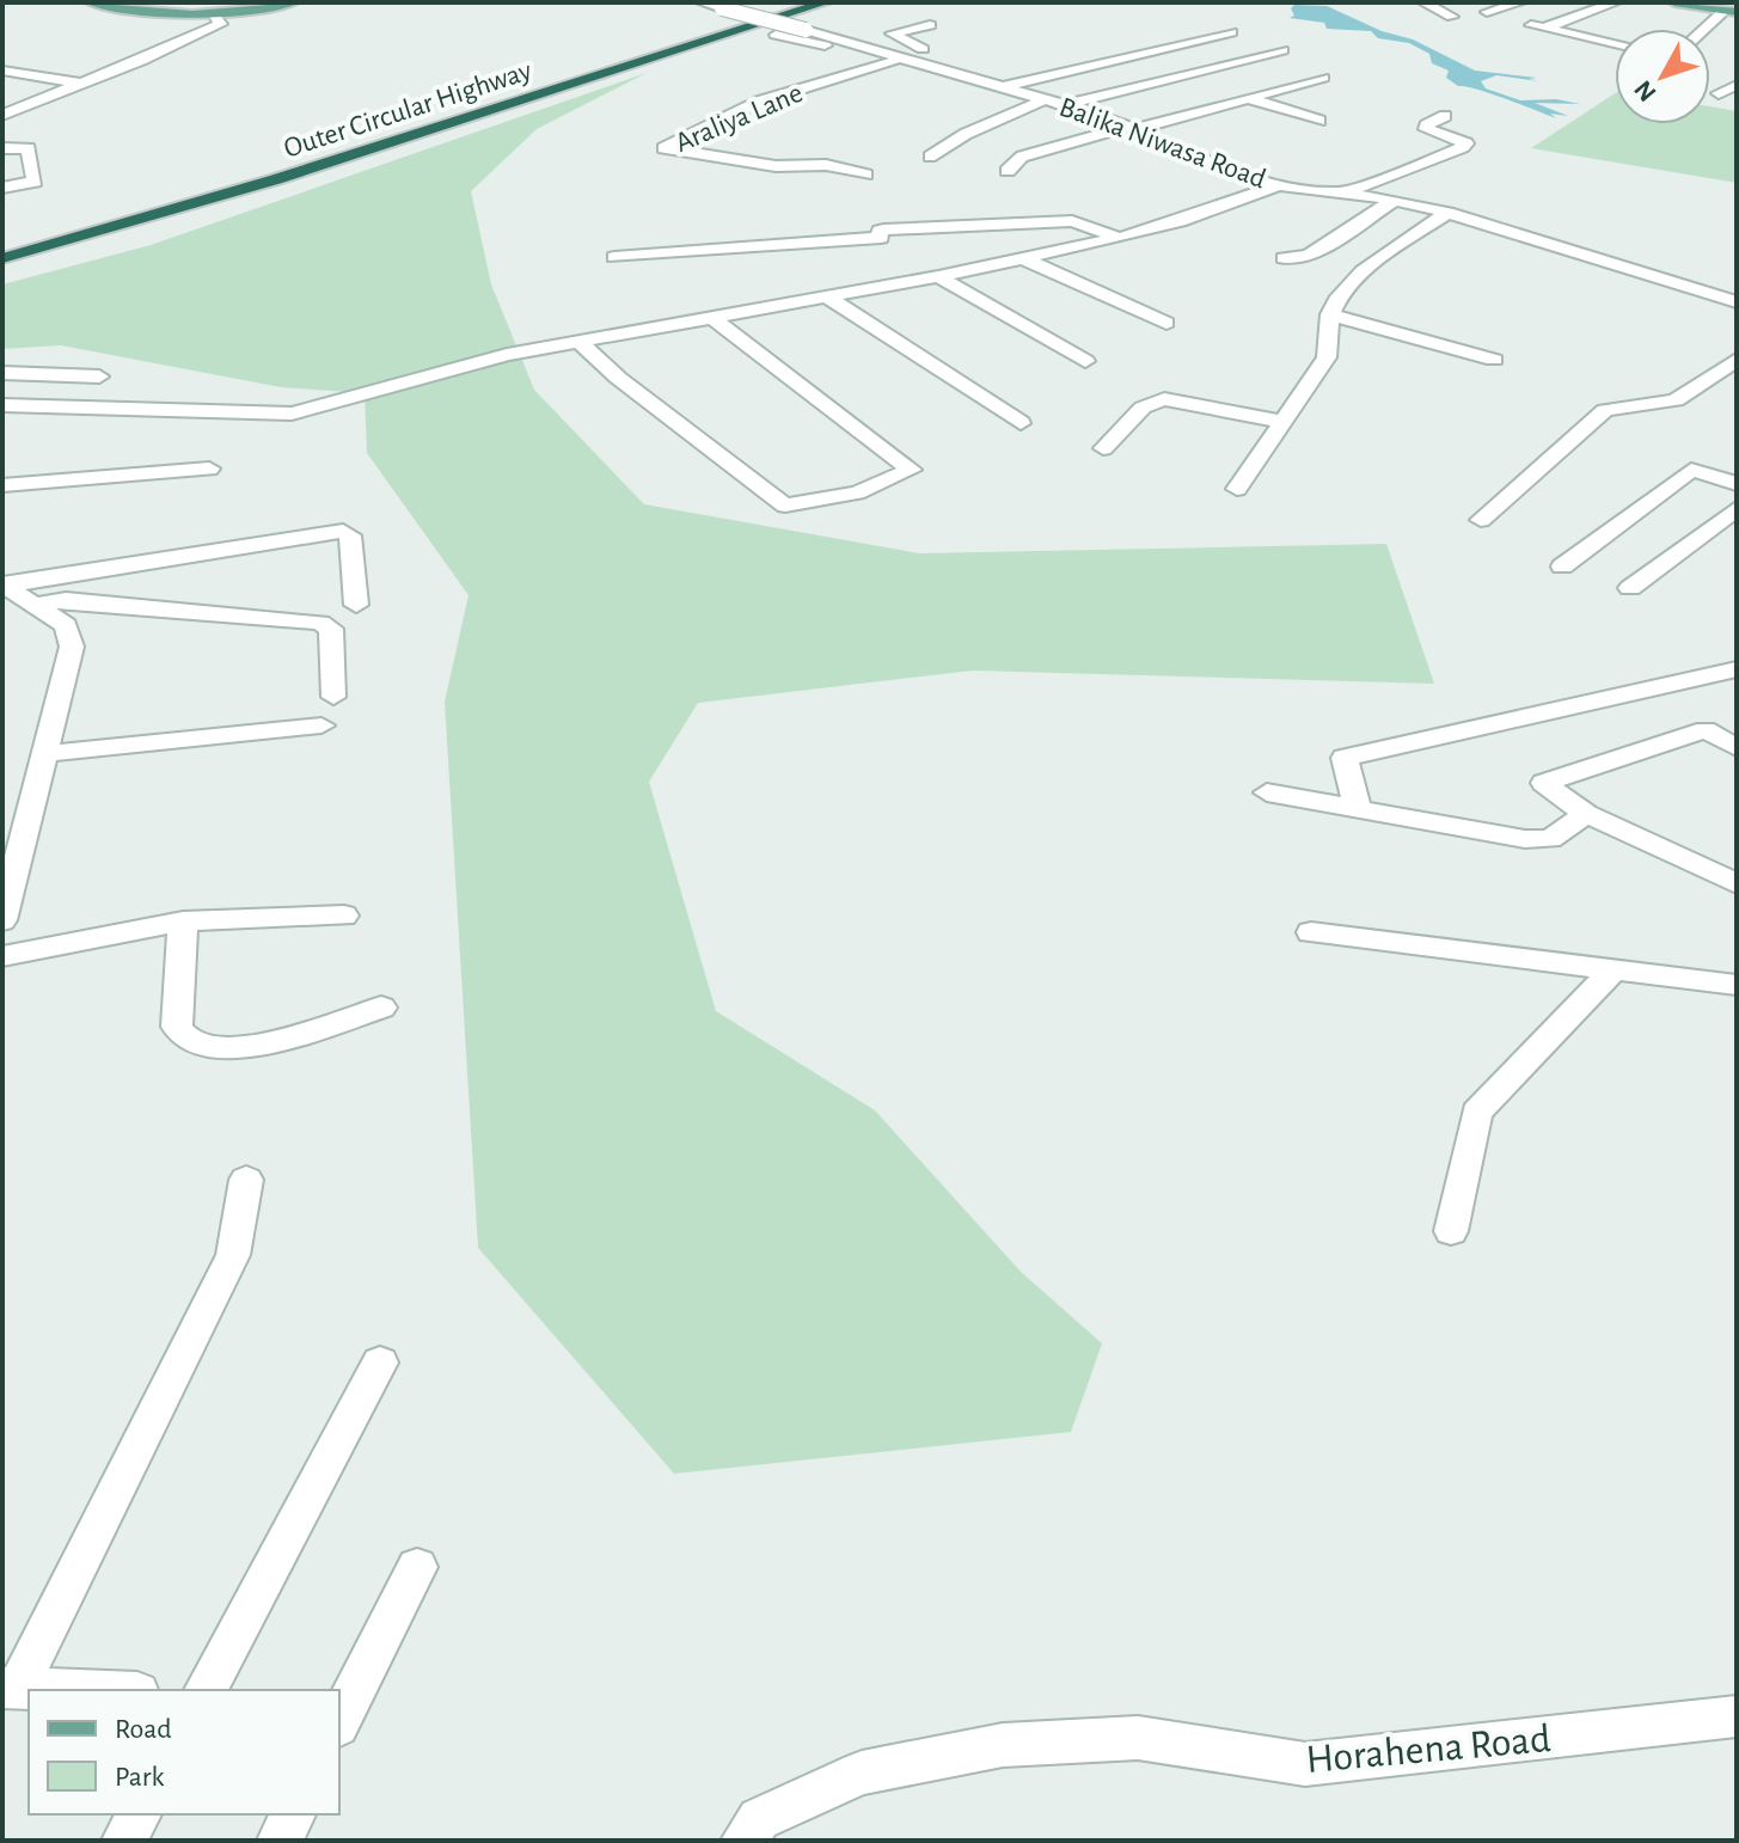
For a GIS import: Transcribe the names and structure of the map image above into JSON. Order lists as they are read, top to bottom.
{
  "streets": {
    "highway": ["Outer Circular Highway"],
    "street": ["Araliya Lane", "Balika Niwasa Road", "Horahena Road"]
  },
  "legend": ["Road", "Park"],
  "north": "bottom left"
}
